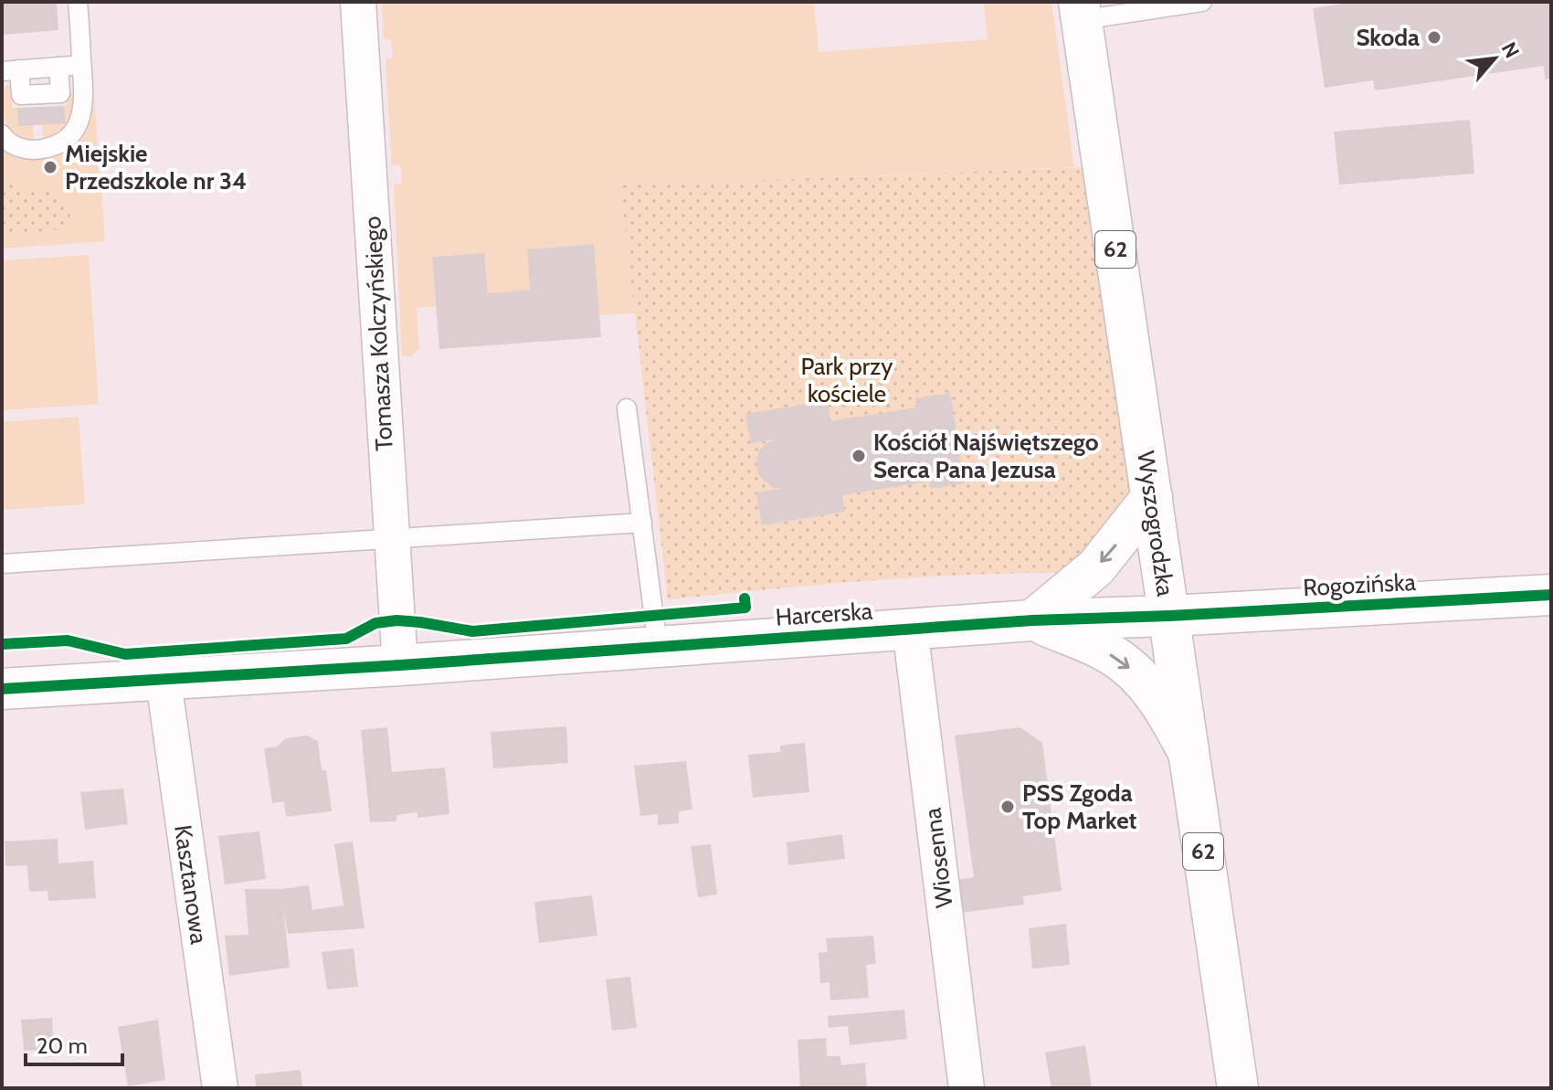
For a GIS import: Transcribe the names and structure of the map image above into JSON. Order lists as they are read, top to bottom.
{
  "streets": {
    "street": [
      "62",
      "Tomasza Kolczyńskiego",
      "Wyszogrodzka",
      "Rogozińska",
      "Harcerska",
      "Wiosenna",
      "Kasztanowa"
    ]
  },
  "crossings": [
    ["Tomasza Kolczyńskiego", "Harcerska"],
    ["Wyszogrodzka", "Rogozińska"],
    ["Wyszogrodzka", "Harcerska"],
    ["Rogozińska", "Harcerska"],
    ["Harcerska", "Wiosenna"],
    ["Harcerska", "Kasztanowa"]
  ],
  "parks": ["Park przy kościele"],
  "places": [
    "Skoda",
    "Miejskie Przedszkole nr 34",
    "Kościół Najświętszego Serca Pana Jezusa",
    "PSS Zgoda Top Market"
  ],
  "scale_bar": "20 m",
  "north": "top right"
}
